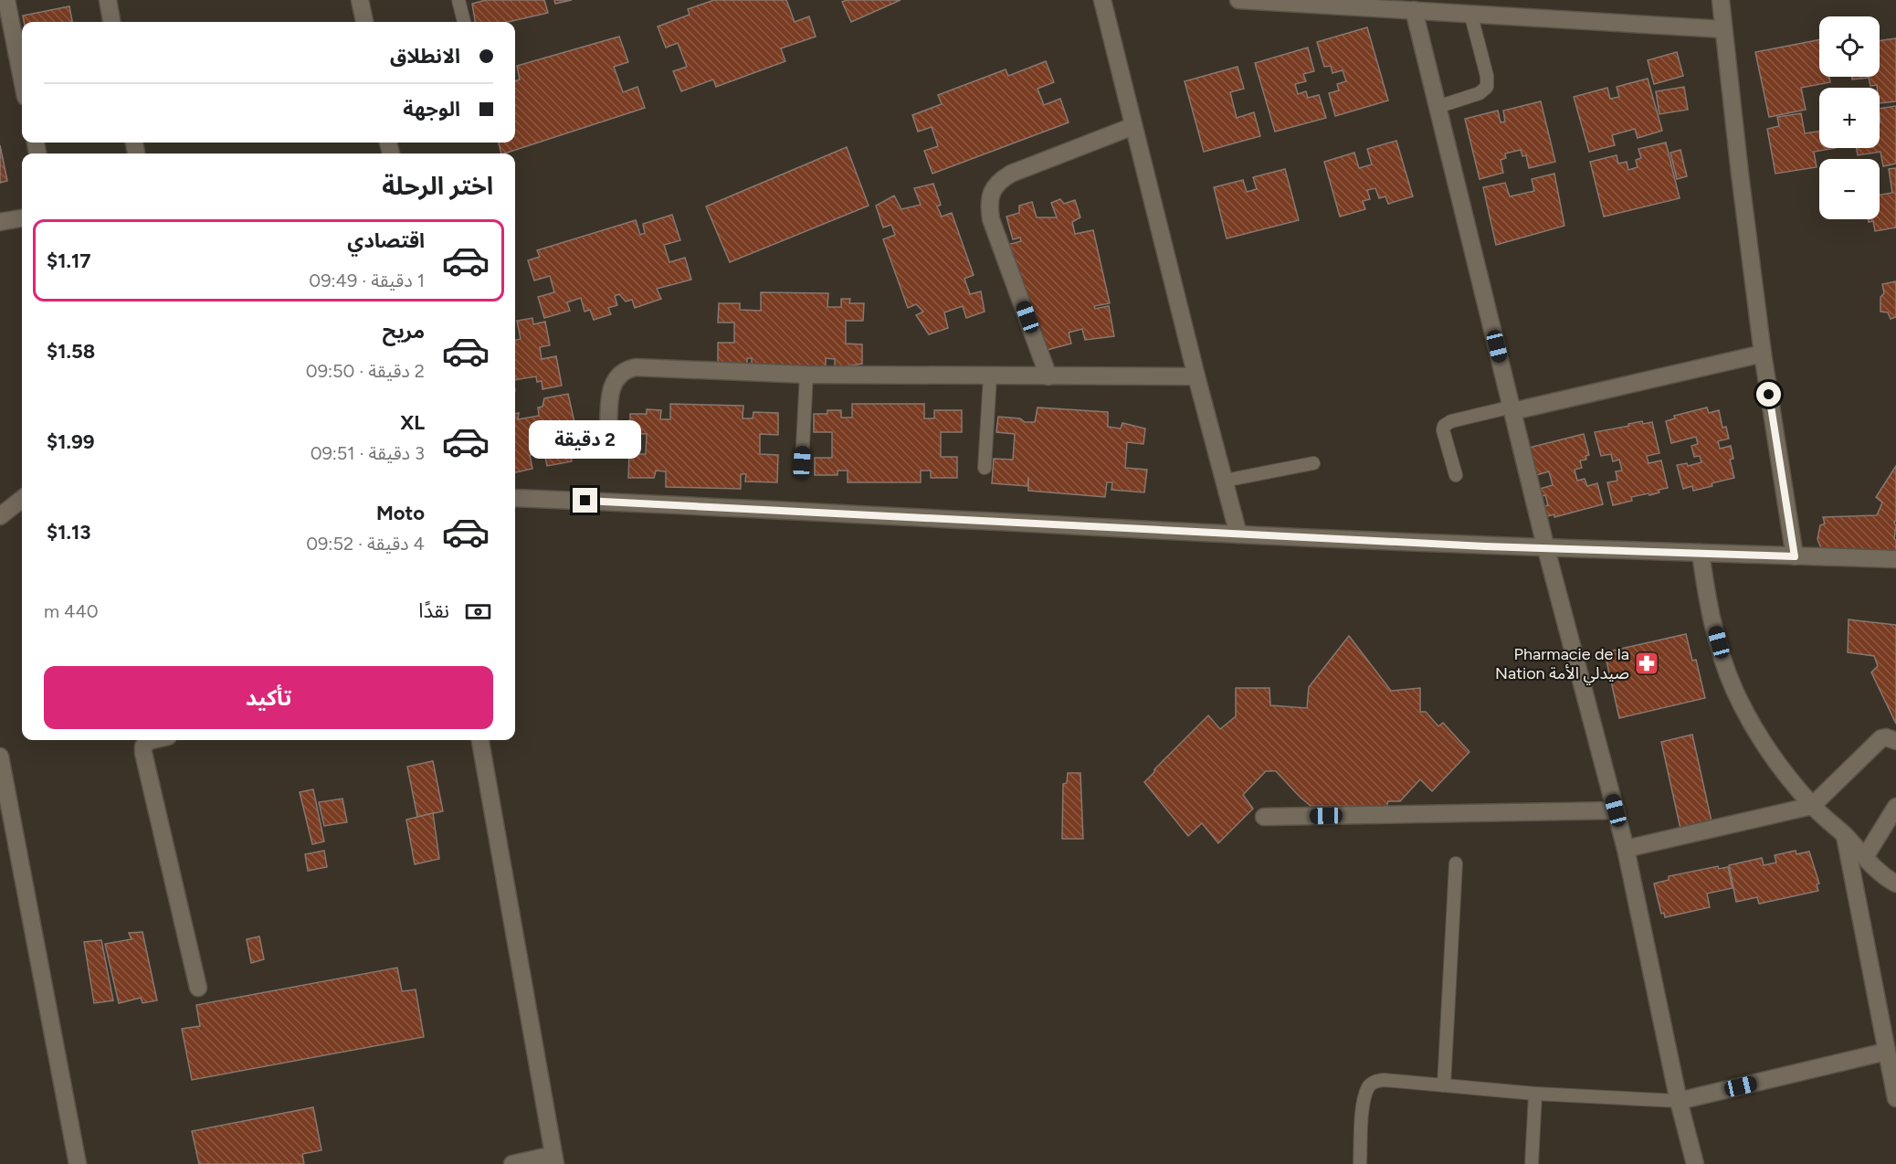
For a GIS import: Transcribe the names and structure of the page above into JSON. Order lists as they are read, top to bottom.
{
  "places": {
    "pharmacy": ["Pharmacie de la Nation صيدلي الأمة"]
  },
  "page": {
    "map_buttons": ["+", "−"],
    "banner": ["الانطلاق", "الوجهة"],
    "heading": "اختر الرحلة",
    "list": [
      {
        "name": "اقتصادي",
        "note": "1 دقيقة · 09:49",
        "value": "$1.17"
      },
      {
        "name": "مريح",
        "note": "2 دقيقة · 09:50",
        "value": "$1.58"
      },
      {
        "name": "XL",
        "note": "3 دقيقة · 09:51",
        "value": "$1.99"
      },
      {
        "name": "Moto",
        "note": "4 دقيقة · 09:52",
        "value": "$1.13"
      }
    ],
    "bubble": "2 دقيقة",
    "pay": ["نقدًا", "440 m"],
    "buttons": "تأكيد"
  }
}
